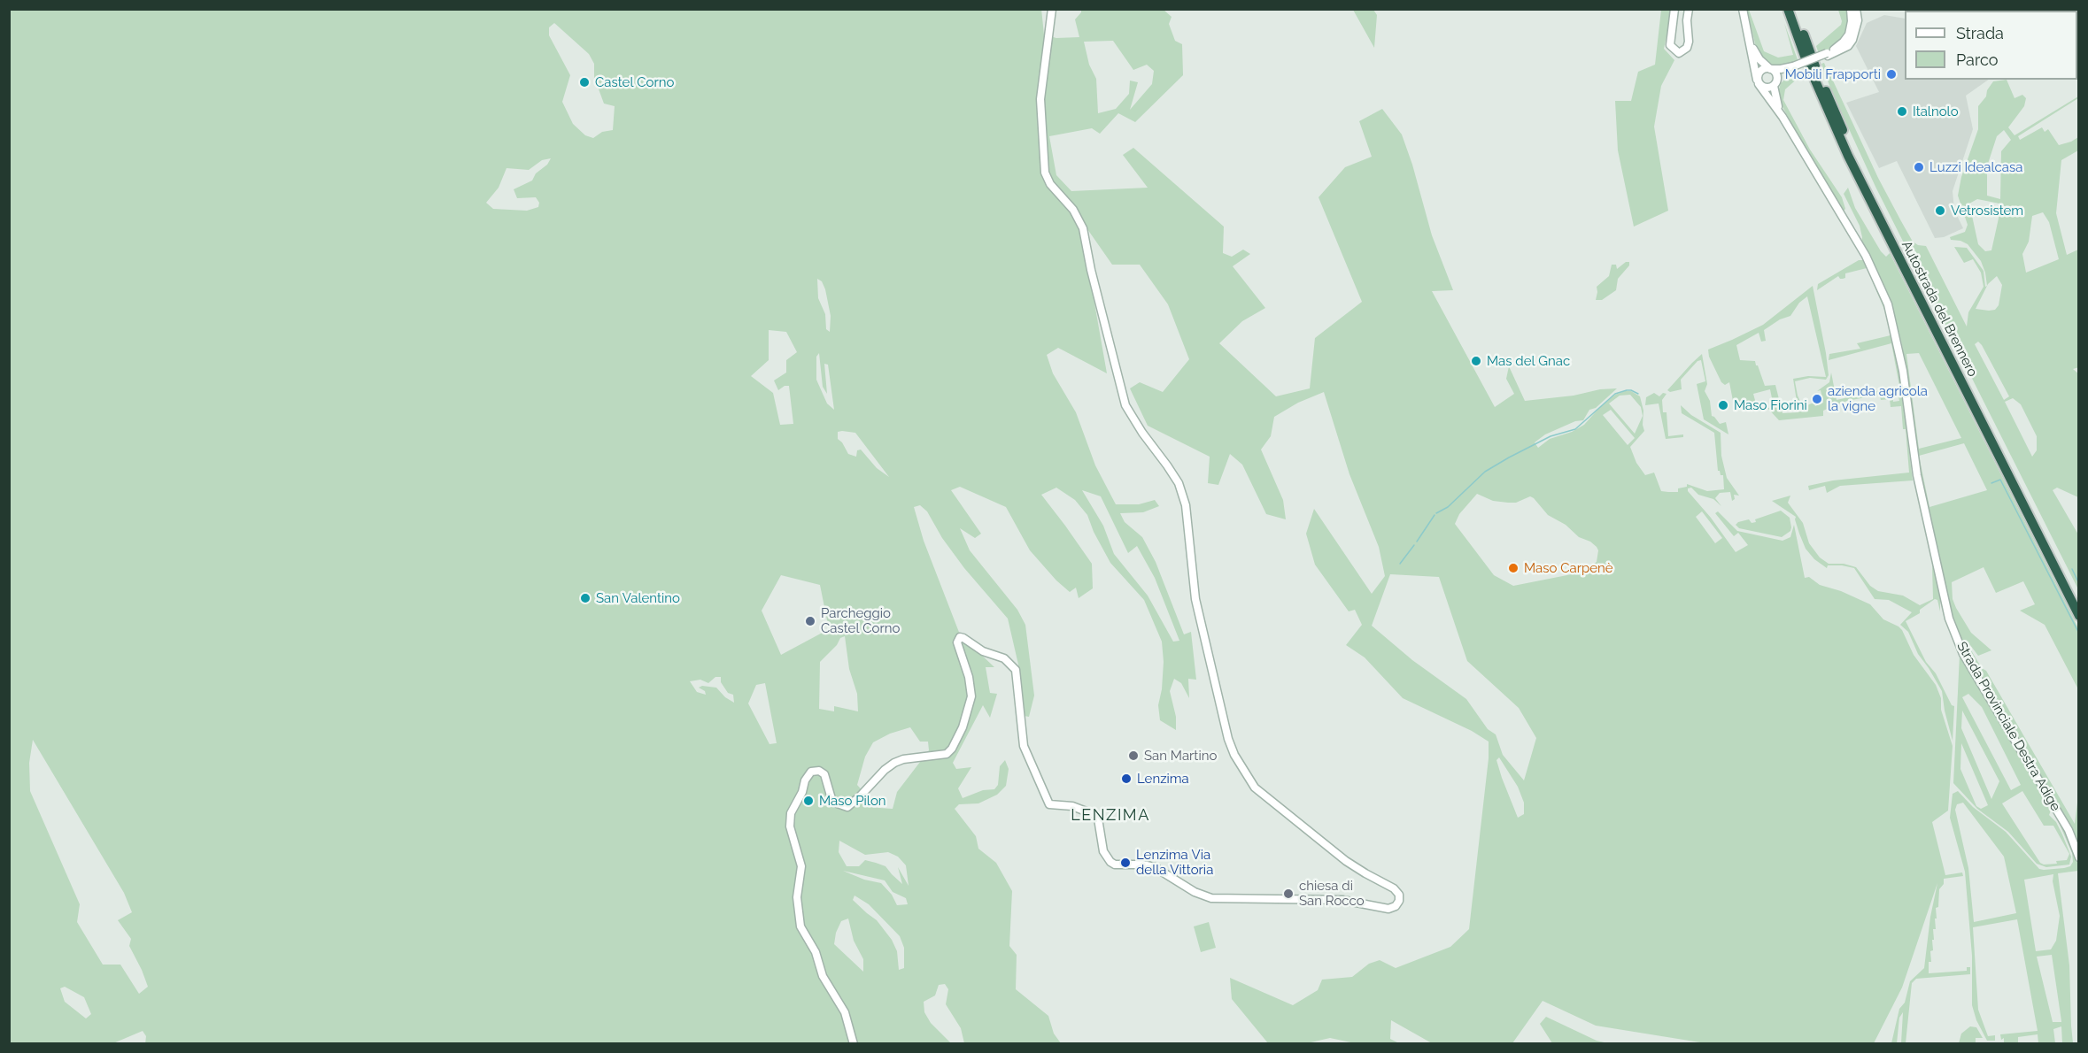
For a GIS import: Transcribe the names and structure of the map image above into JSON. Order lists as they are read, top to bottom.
{
  "streets": {
    "highway": ["Autostrada del Brennero"],
    "street": ["Strada Provinciale Destra Adige"]
  },
  "districts": ["LENZIMA"],
  "places": [
    "Mobili Frapporti",
    "Castel Corno",
    "Italnolo",
    "Luzzi Idealcasa",
    "Vetrosistem",
    "Mas del Gnac",
    "azienda agricola la vigne",
    "Maso Fiorini",
    "Maso Carpenè",
    "San Valentino",
    "Parcheggio Castel Corno",
    "San Martino",
    "Lenzima",
    "Maso Pilon",
    "Lenzima Via della Vittoria",
    "chiesa di San Rocco"
  ],
  "legend": ["Strada", "Parco"]
}
